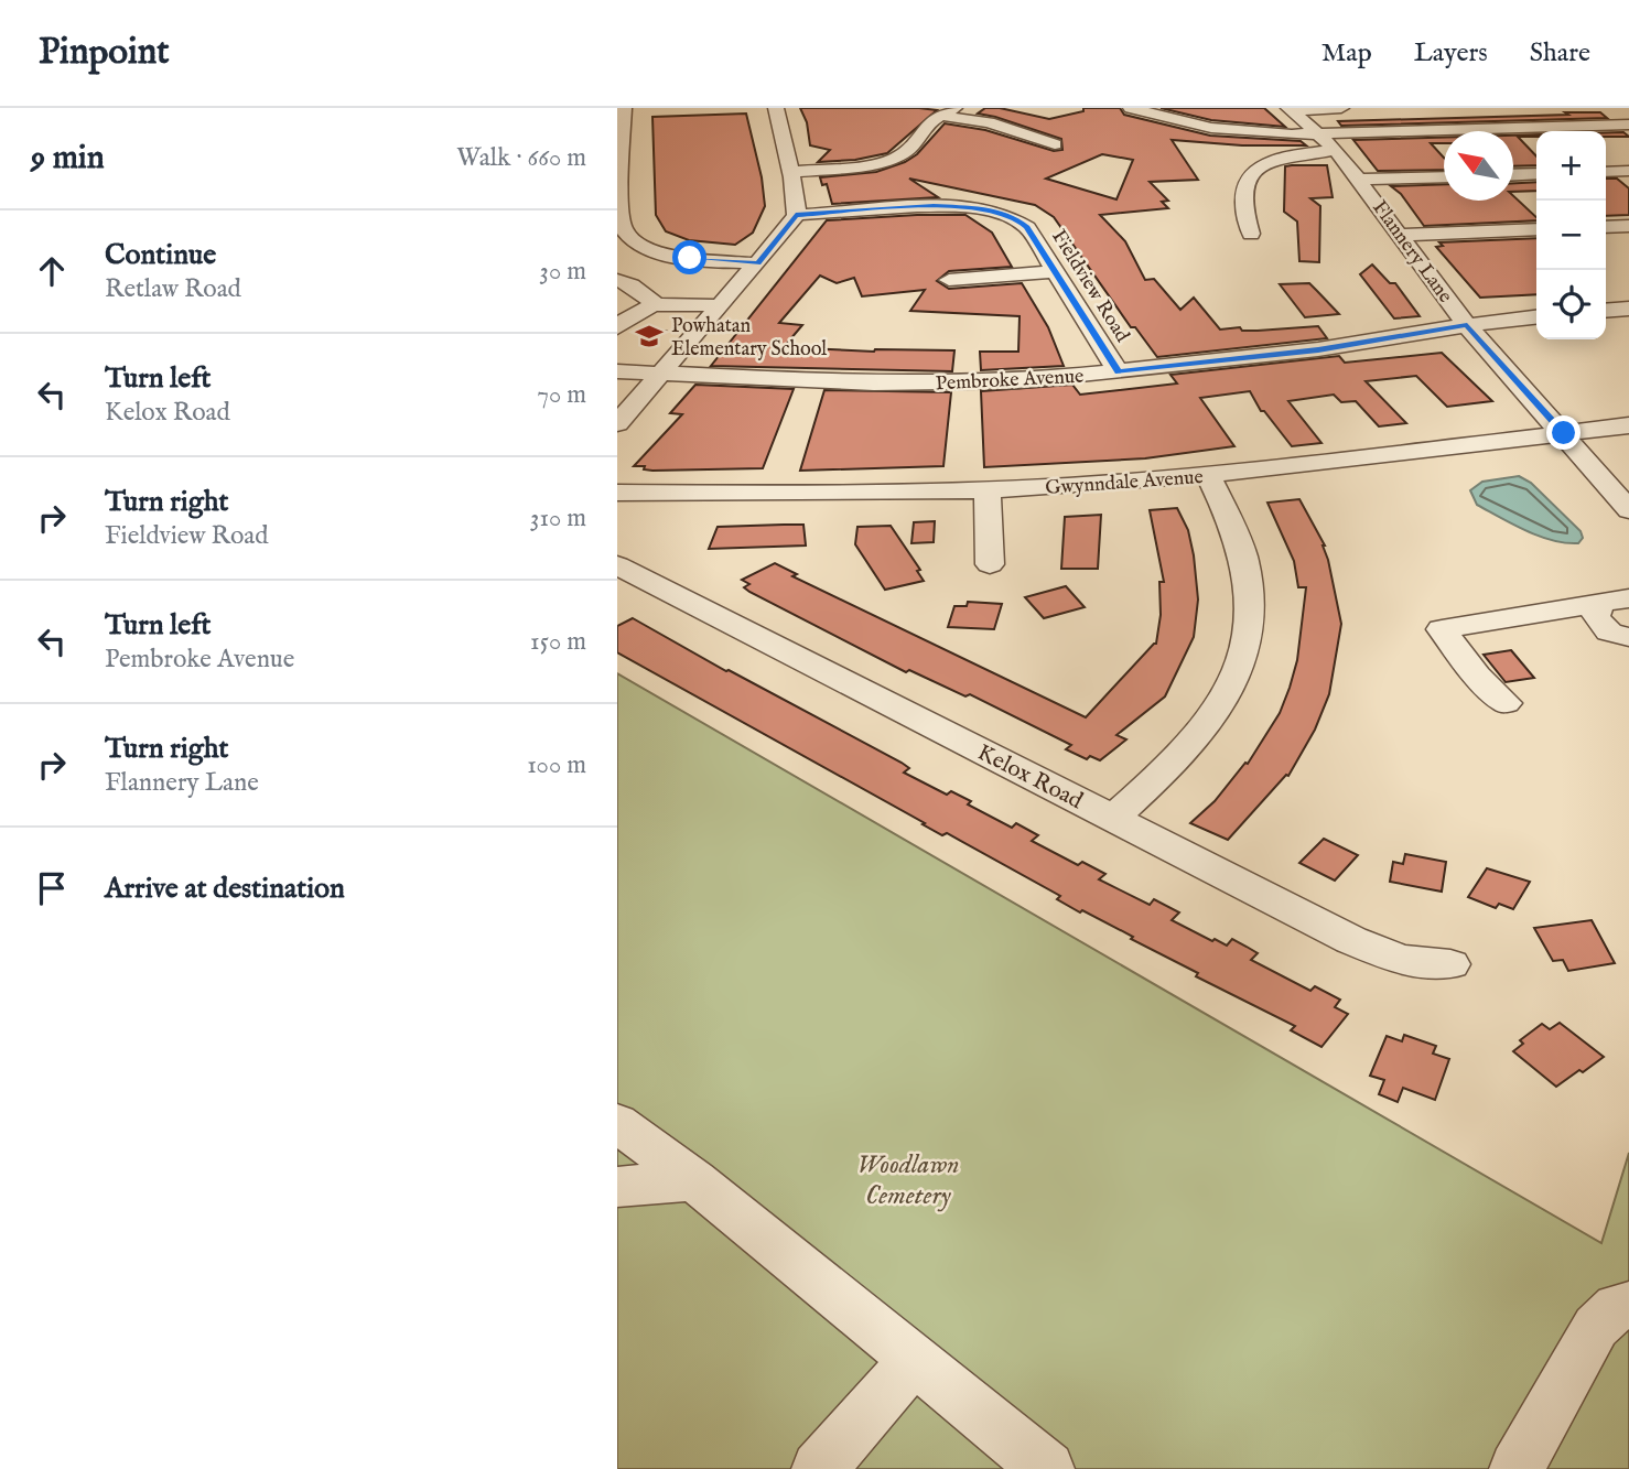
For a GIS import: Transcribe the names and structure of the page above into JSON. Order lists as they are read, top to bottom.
{
  "streets": {
    "street": [
      "Flannery Lane",
      "Fieldview Road",
      "Pembroke Avenue",
      "Gwynndale Avenue",
      "Kelox Road"
    ]
  },
  "crossings": [
    ["Flannery Lane", "Pembroke Avenue"],
    ["Flannery Lane", "Gwynndale Avenue"],
    ["Fieldview Road", "Pembroke Avenue"]
  ],
  "parks": ["Woodlawn Cemetery"],
  "places": {
    "school or university": ["Powhatan Elementary School"]
  },
  "north": "top left",
  "page": {
    "header": "Pinpoint",
    "nav": ["Map", "Layers", "Share"],
    "heading": ["9 min", "Walk · 660 m"],
    "map_buttons": ["+", "−"],
    "list": [
      ["Continue", "Retlaw Road", "30 m"],
      ["Turn left", "Kelox Road", "70 m"],
      ["Turn right", "Fieldview Road", "310 m"],
      ["Turn left", "Pembroke Avenue", "150 m"],
      ["Turn right", "Flannery Lane", "100 m"],
      "Arrive at destination"
    ]
  }
}
